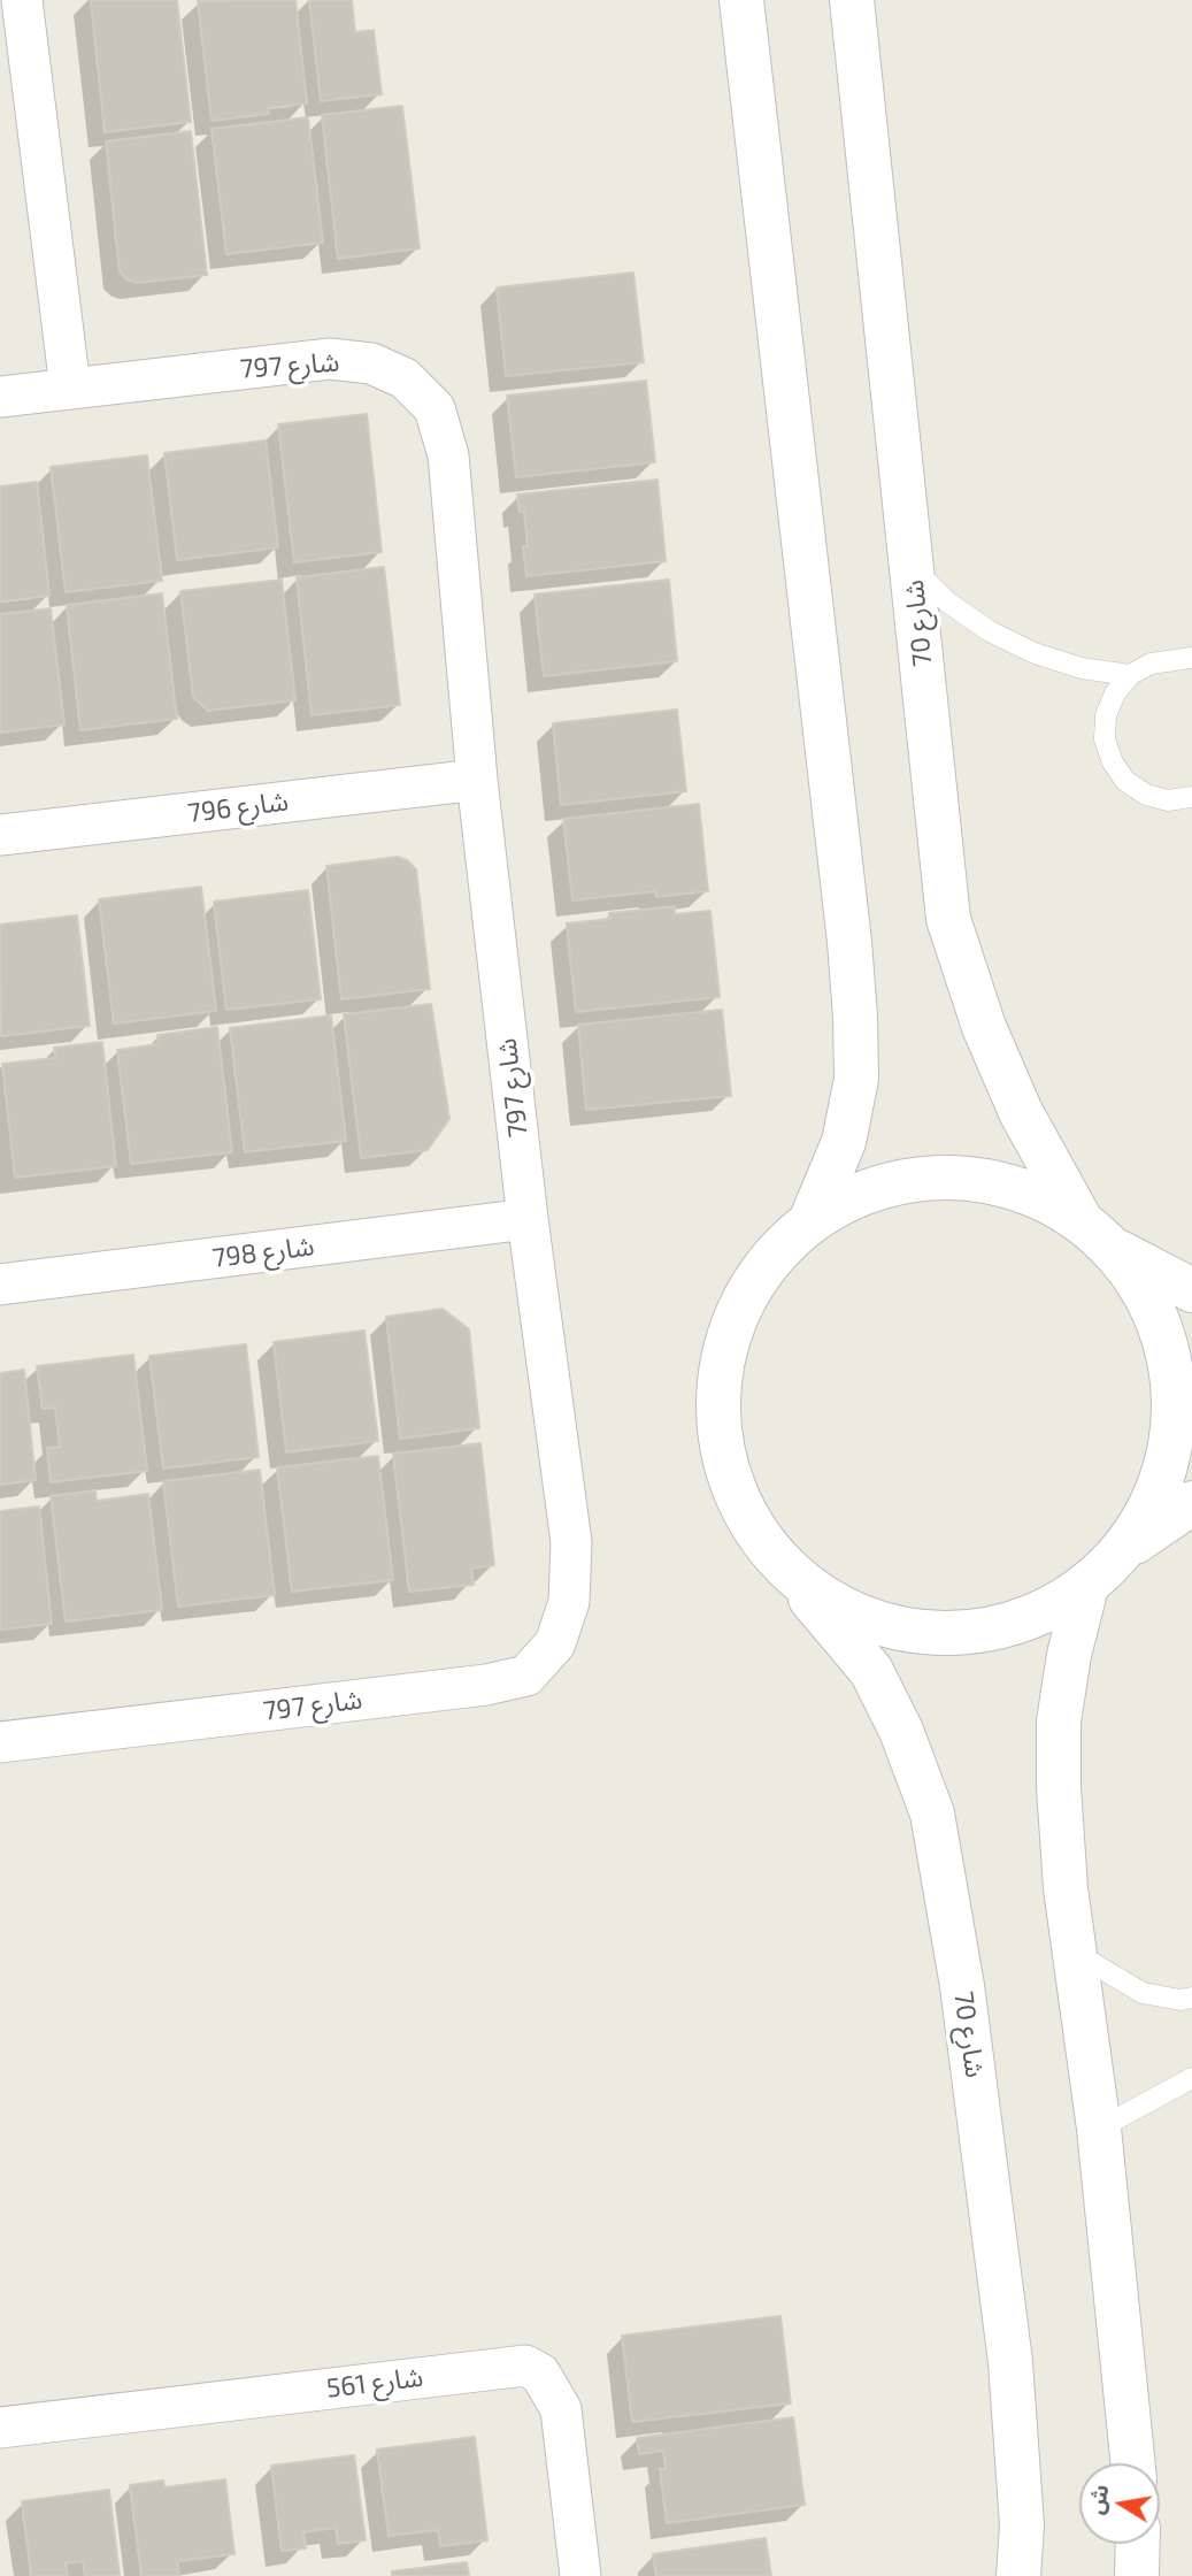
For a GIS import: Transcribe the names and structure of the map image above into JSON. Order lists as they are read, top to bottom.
{
  "streets": {
    "main road": ["شارع 70"],
    "street": [
      "شارع 797",
      "شارع 796",
      "شارع 798",
      "شارع 561"
    ]
  },
  "crossings": [
    ["شارع 797", "شارع 796"],
    ["شارع 797", "شارع 798"]
  ],
  "north": "left"
}
